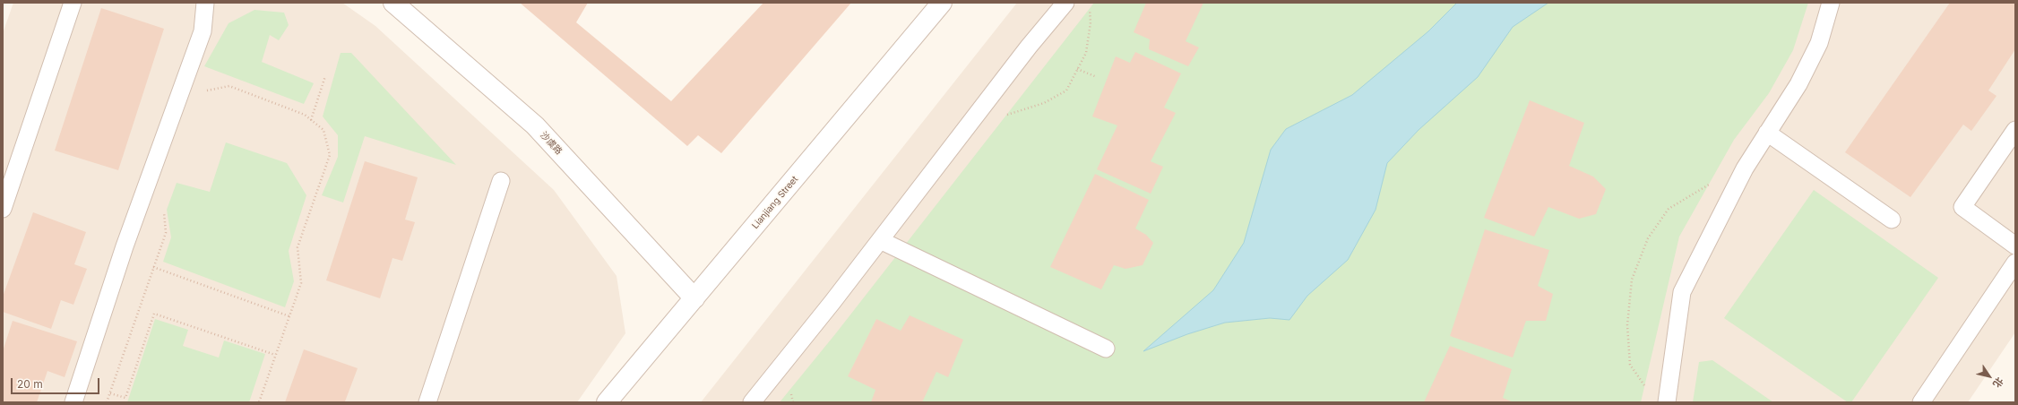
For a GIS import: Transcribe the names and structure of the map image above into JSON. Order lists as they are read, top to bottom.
{
  "streets": {
    "street": ["沙虞路", "Lianjiang Street"]
  },
  "crossings": [
    ["沙虞路", "Lianjiang Street"]
  ],
  "scale_bar": "20 m",
  "north": "bottom right"
}
